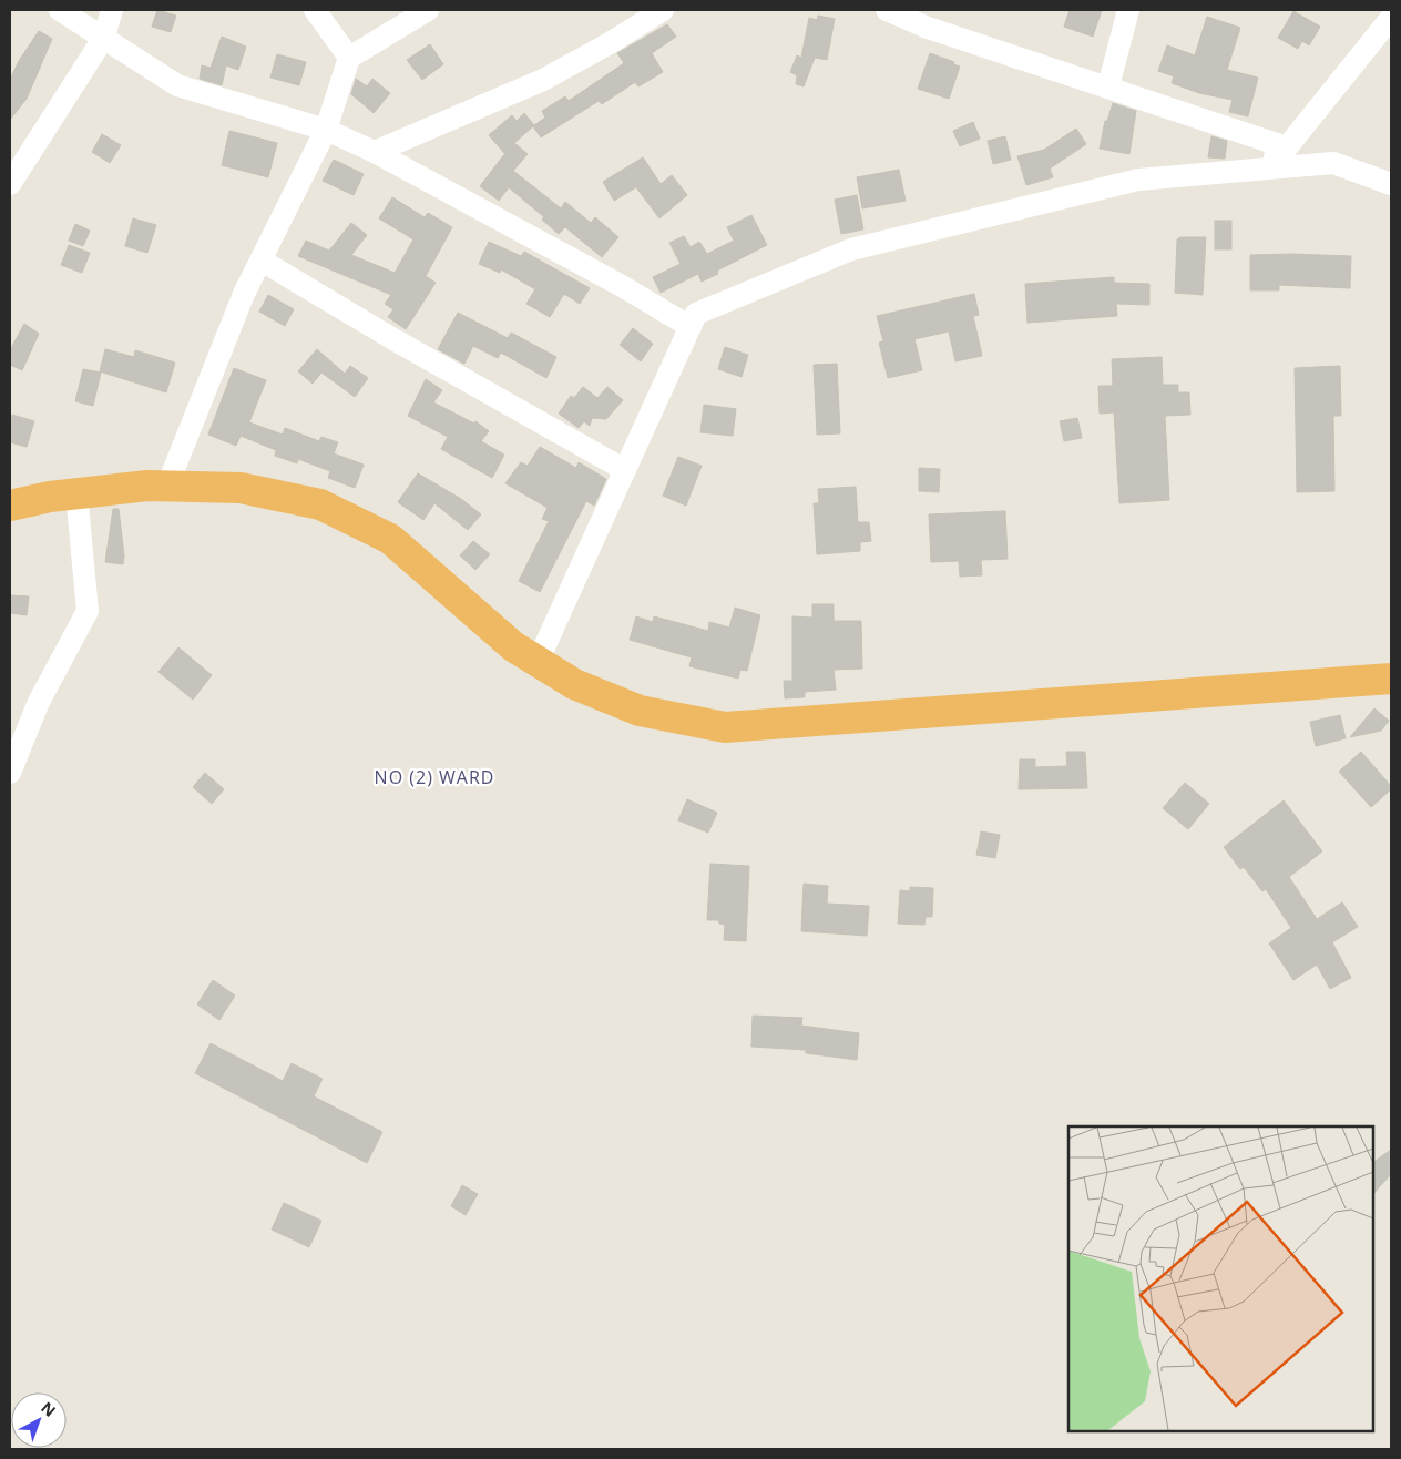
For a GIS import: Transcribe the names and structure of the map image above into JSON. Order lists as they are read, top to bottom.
{
  "districts": ["NO (2) WARD"],
  "north": "top right"
}
